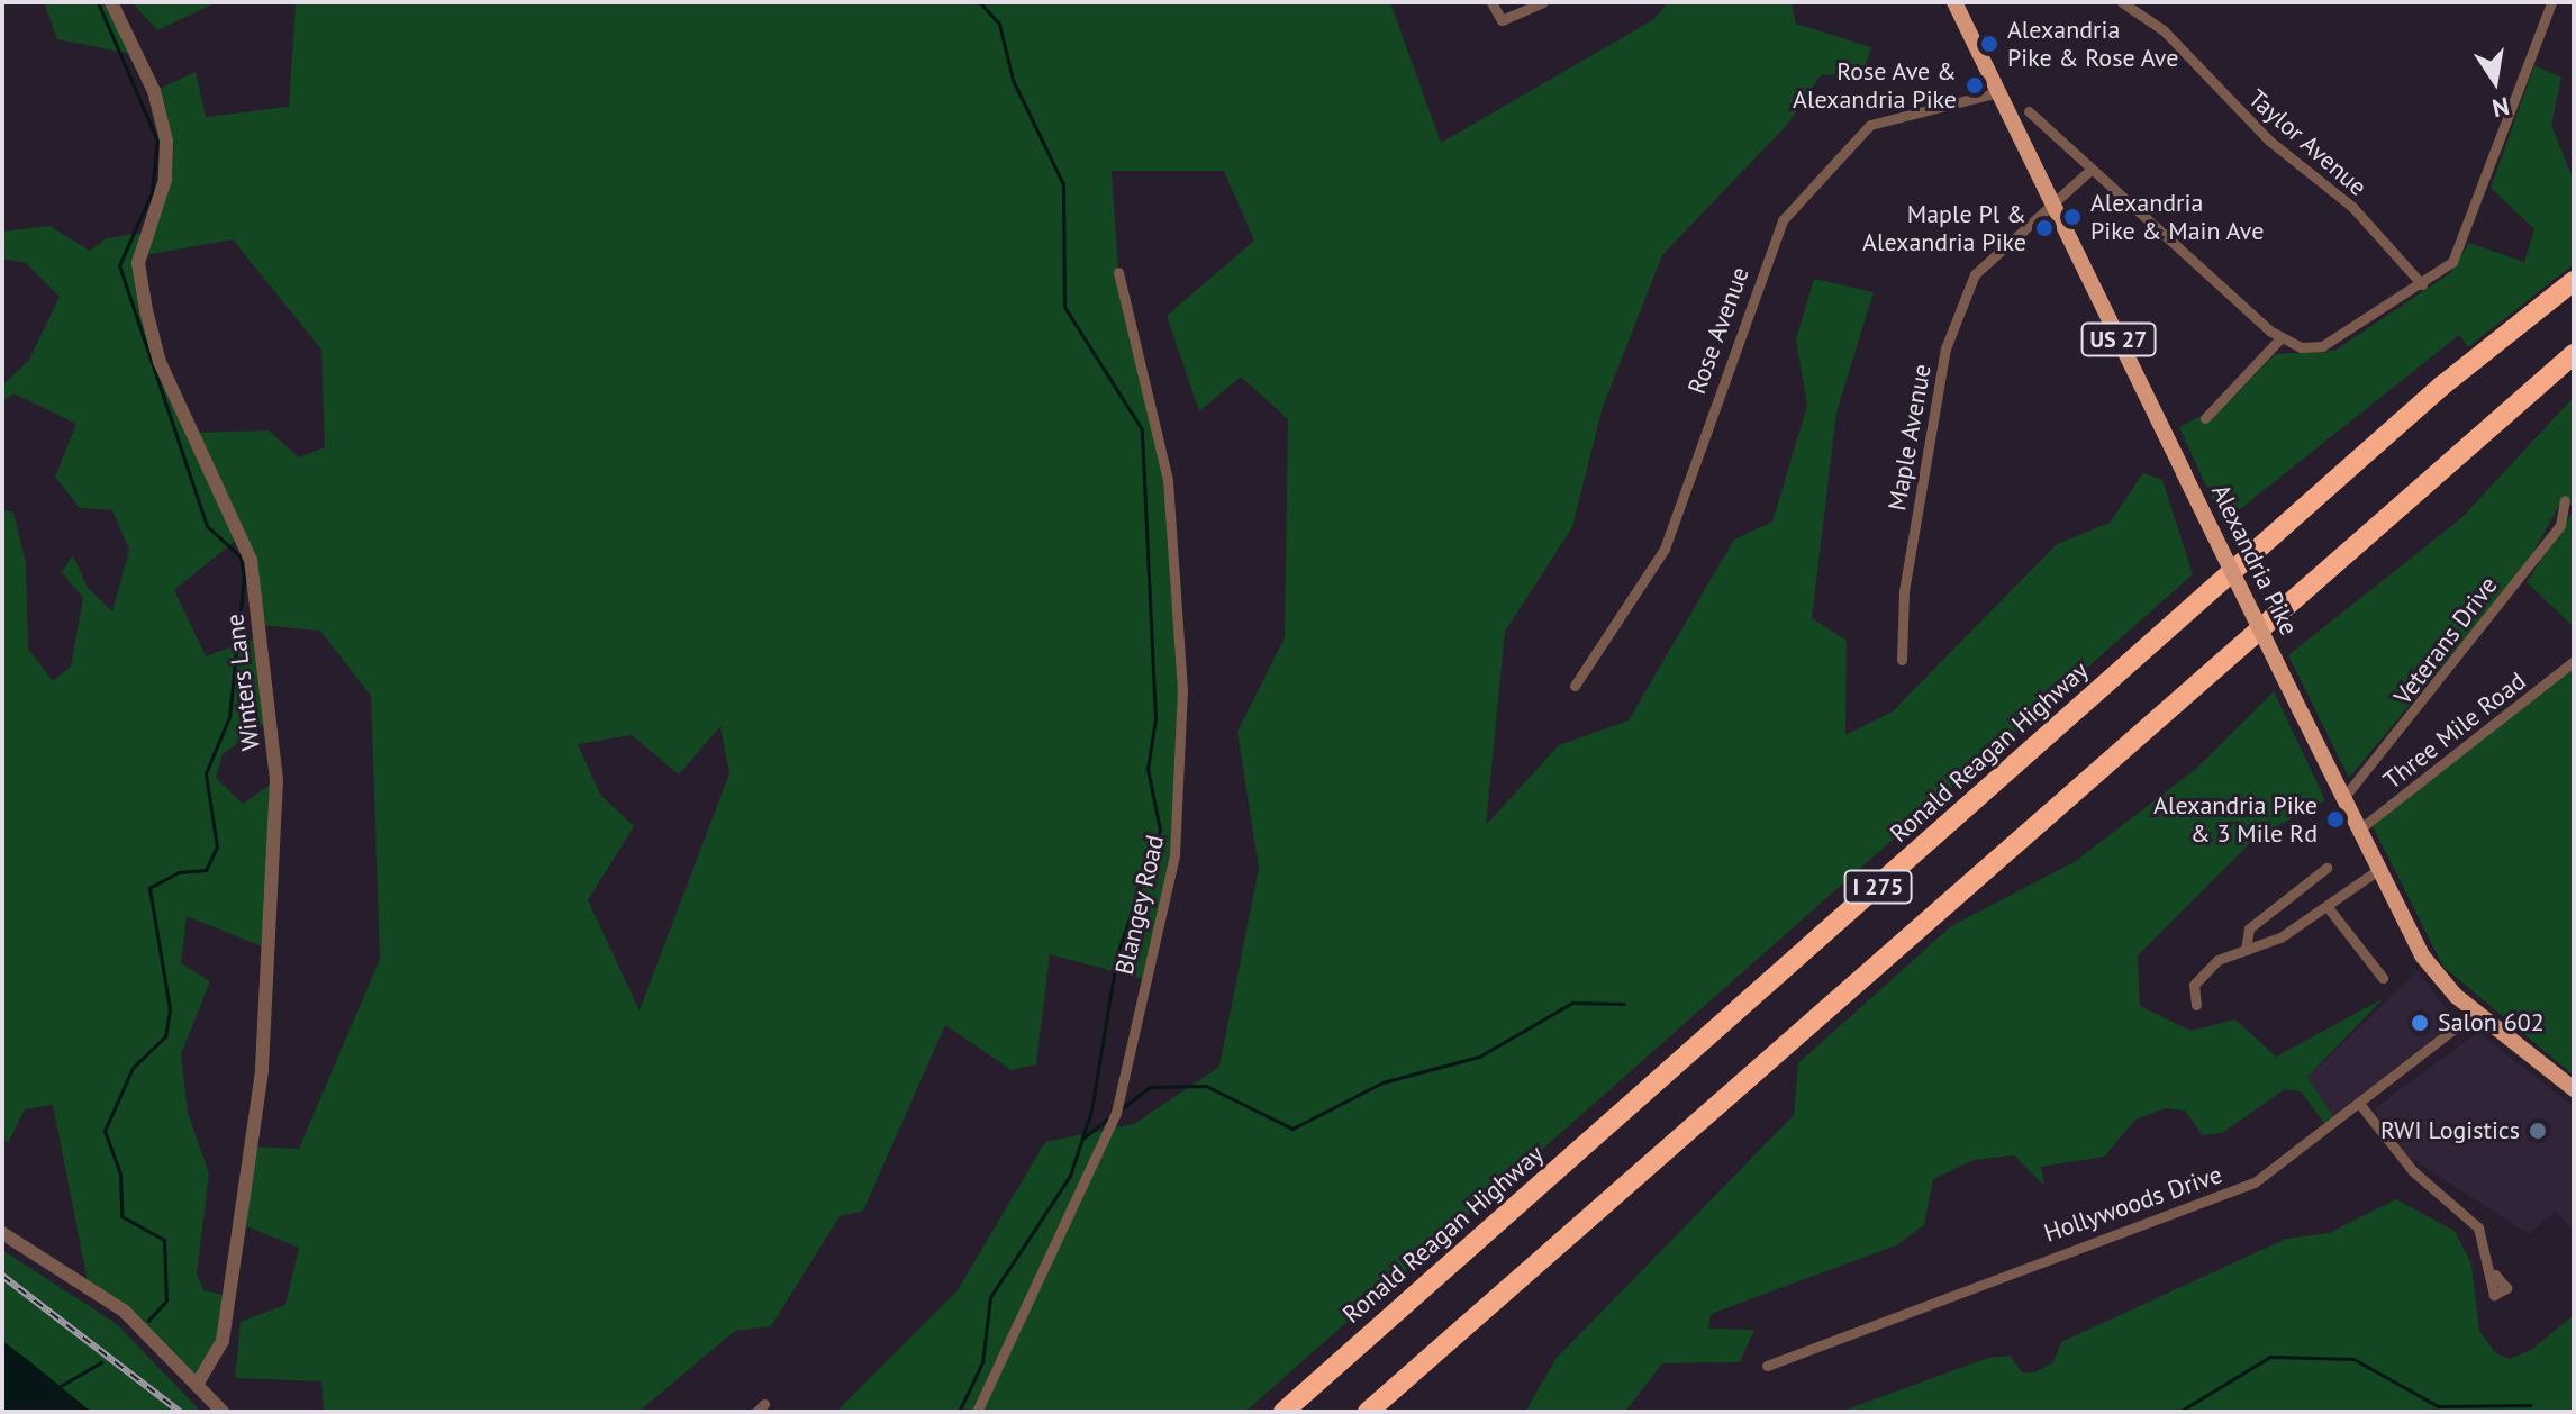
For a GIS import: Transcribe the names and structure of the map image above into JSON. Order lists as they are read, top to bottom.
{
  "streets": {
    "highway": ["Ronald Reagan Highway", "I 275"],
    "main road": ["US 27", "Alexandria Pike"],
    "street": [
      "Taylor Avenue",
      "Rose Avenue",
      "Maple Avenue",
      "Veterans Drive",
      "Winters Lane",
      "Three Mile Road",
      "Blangey Road",
      "Hollywoods Drive"
    ]
  },
  "crossings": [
    ["Rose Avenue", "Alexandria Pike"],
    ["Maple Avenue", "Alexandria Pike"],
    ["Alexandria Pike", "Veterans Drive"],
    ["Alexandria Pike", "Three Mile Road"],
    ["Alexandria Pike", "Hollywoods Drive"]
  ],
  "places": [
    "Alexandria Pike & Rose Ave",
    "Rose Ave & Alexandria Pike",
    "Alexandria Pike & Main Ave",
    "Maple Pl & Alexandria Pike",
    "Alexandria Pike & 3 Mile Rd",
    "Salon 602",
    "RWI Logistics"
  ],
  "north": "bottom"
}
